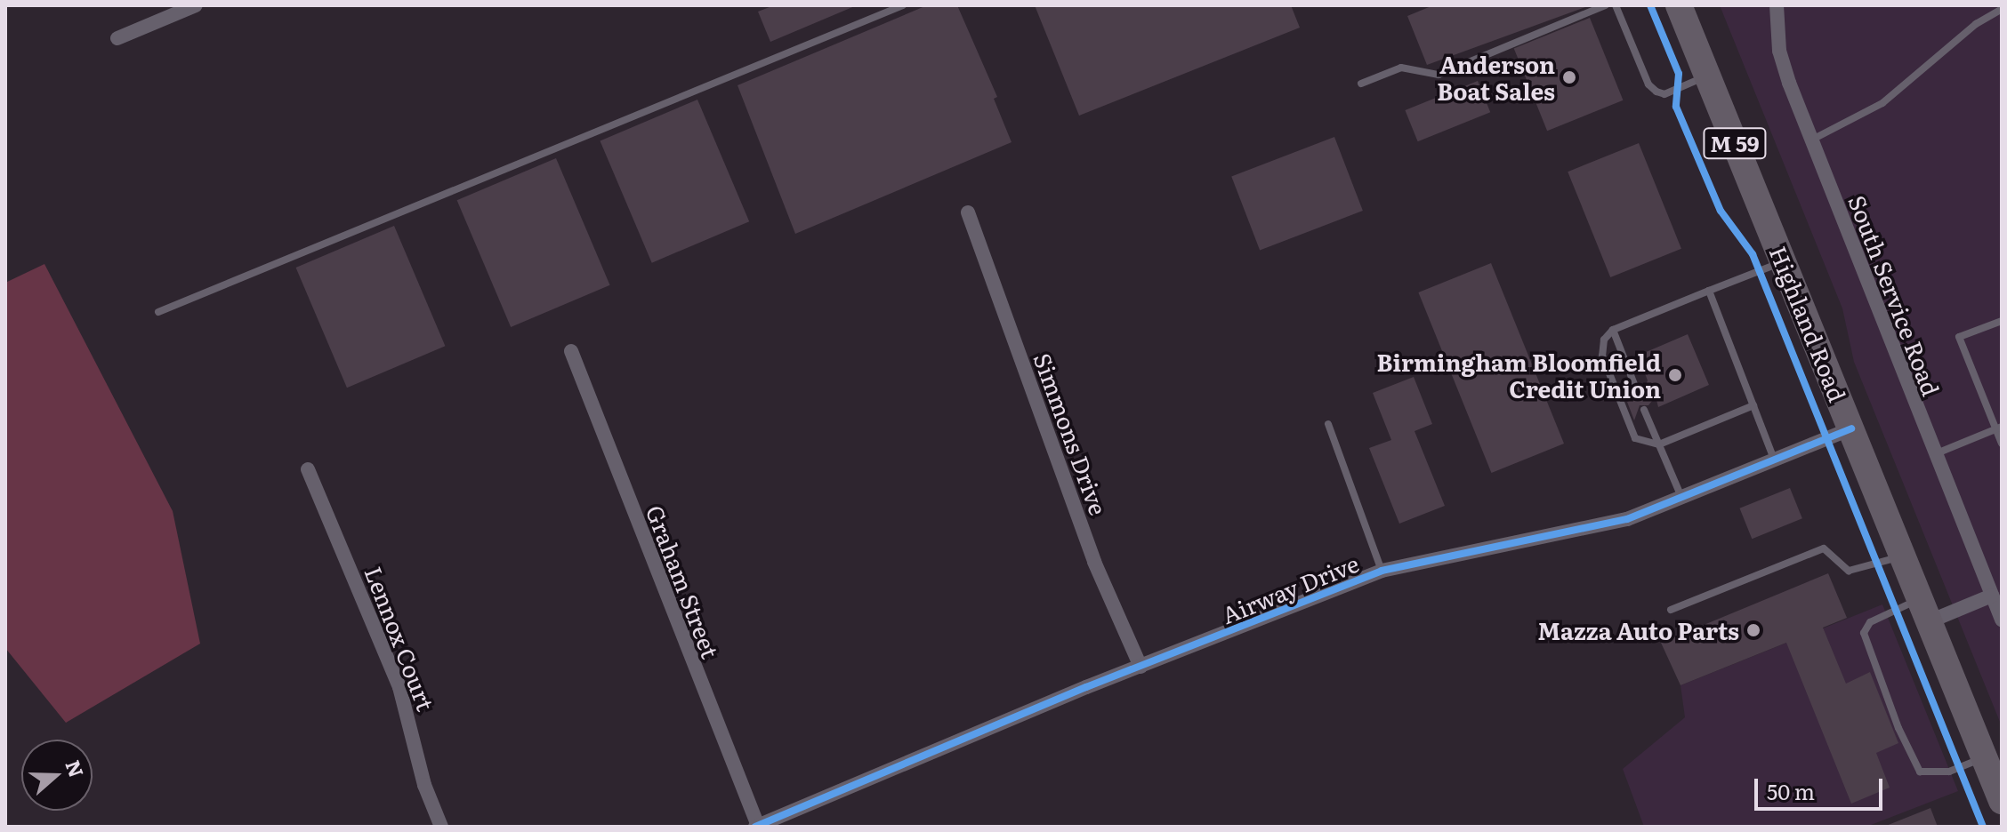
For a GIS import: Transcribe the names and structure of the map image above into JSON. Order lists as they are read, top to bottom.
{
  "streets": {
    "highway": ["M 59", "Highland Road"],
    "street": [
      "South Service Road",
      "Simmons Drive",
      "Graham Street",
      "Airway Drive",
      "Lennox Court"
    ]
  },
  "crossings": [
    ["Highland Road", "Airway Drive"],
    ["Simmons Drive", "Airway Drive"],
    ["Graham Street", "Airway Drive"]
  ],
  "places": ["Anderson Boat Sales", "Birmingham Bloomfield Credit Union", "Mazza Auto Parts"],
  "scale_bar": "50 m",
  "north": "right"
}
